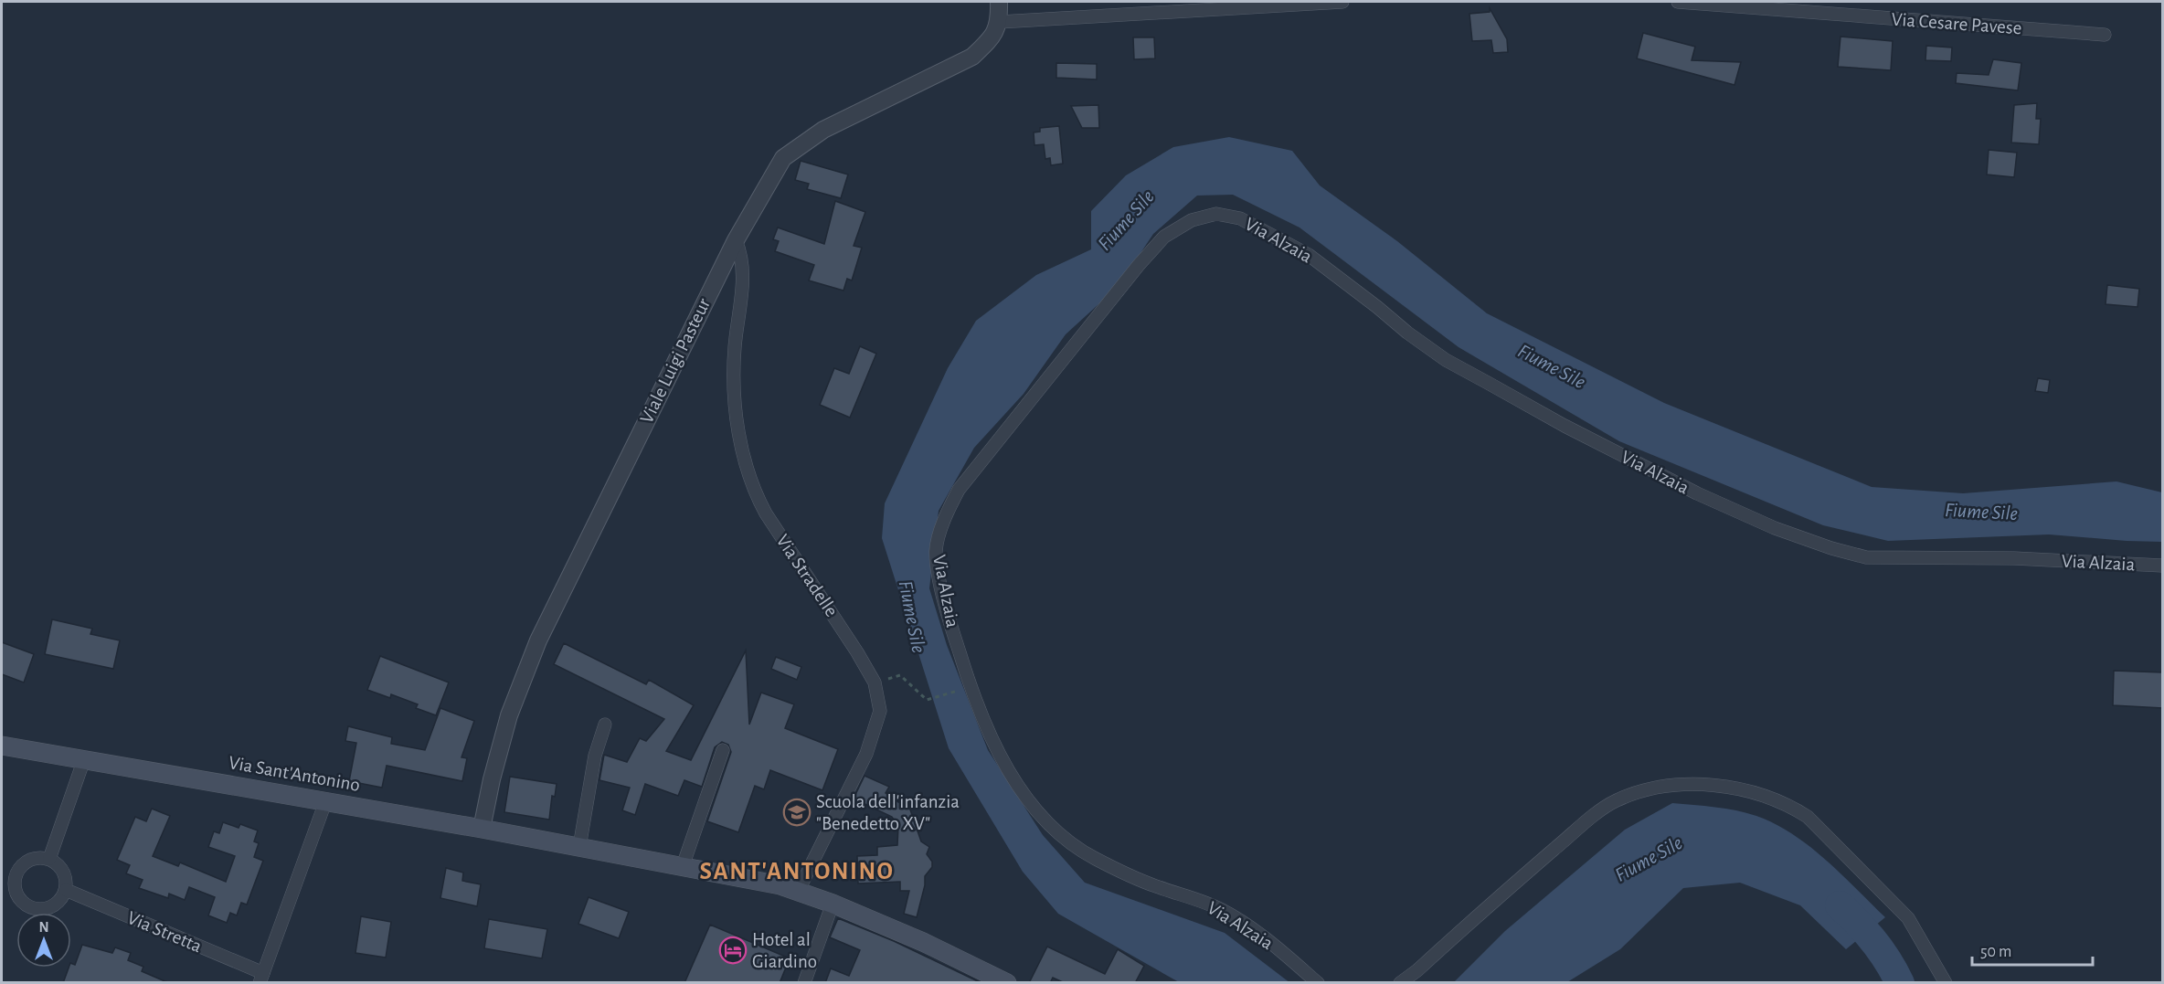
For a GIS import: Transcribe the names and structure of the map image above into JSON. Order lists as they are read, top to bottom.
{
  "streets": {
    "main road": ["Via Sant'Antonino"],
    "street": [
      "Via Cesare Pavese",
      "Via Alzaia",
      "Viale Luigi Pasteur",
      "Via Stradelle",
      "Via Stretta"
    ]
  },
  "crossings": [
    ["Viale Luigi Pasteur", "Via Stradelle"],
    ["Viale Luigi Pasteur", "Via Sant'Antonino"],
    ["Via Stradelle", "Via Sant'Antonino"],
    ["Via Sant'Antonino", "Via Stretta"]
  ],
  "districts": ["SANT'ANTONINO"],
  "water": ["Fiume Sile"],
  "places": {
    "school or university": ["Scuola dell'infanzia \"Benedetto XV\""],
    "hotel": ["Hotel al Giardino"]
  },
  "scale_bar": "50 m",
  "north": "top"
}
